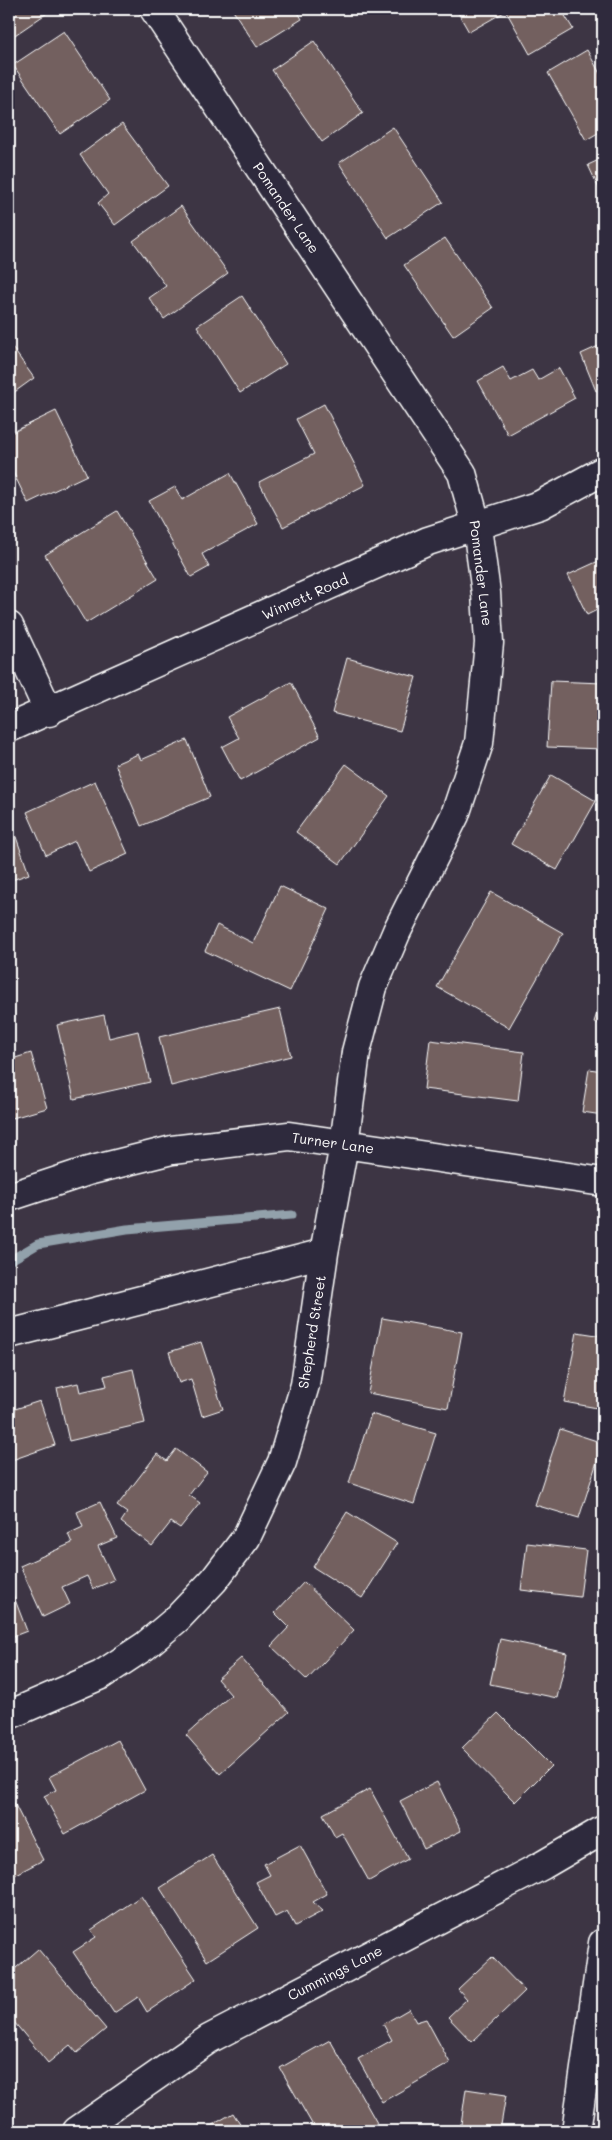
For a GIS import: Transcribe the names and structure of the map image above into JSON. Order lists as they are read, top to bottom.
{
  "streets": {
    "street": [
      "Pomander Lane",
      "Winnett Road",
      "Turner Lane",
      "Shepherd Street",
      "Cummings Lane"
    ]
  },
  "crossings": [
    ["Pomander Lane", "Winnett Road"],
    ["Pomander Lane", "Turner Lane"],
    ["Pomander Lane", "Shepherd Street"],
    ["Turner Lane", "Shepherd Street"]
  ]
}
